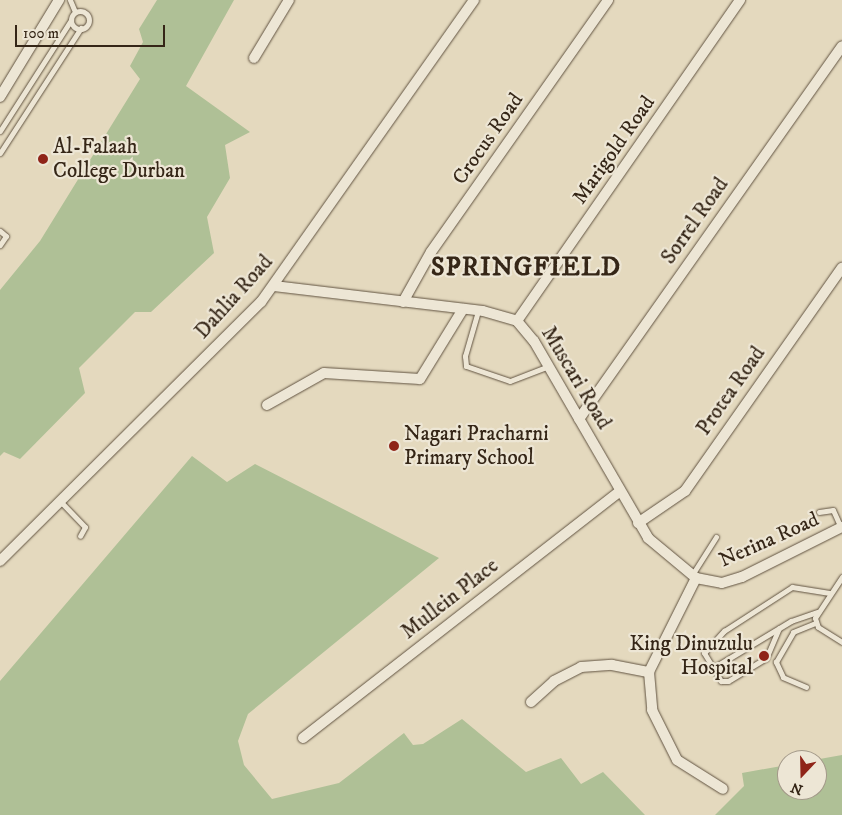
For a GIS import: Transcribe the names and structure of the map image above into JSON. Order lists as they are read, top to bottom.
{
  "streets": {
    "street": [
      "Crocus Road",
      "Marigold Road",
      "Sorrel Road",
      "Dahlia Road",
      "Muscari Road",
      "Protea Road",
      "Nerina Road",
      "Mullein Place"
    ]
  },
  "crossings": [
    ["Crocus Road", "Muscari Road"],
    ["Marigold Road", "Muscari Road"],
    ["Sorrel Road", "Muscari Road"],
    ["Dahlia Road", "Muscari Road"],
    ["Muscari Road", "Protea Road"],
    ["Muscari Road", "Nerina Road"],
    ["Muscari Road", "Mullein Place"]
  ],
  "districts": ["SPRINGFIELD"],
  "places": ["Al-Falaah College Durban", "Nagari Pracharni Primary School", "King Dinuzulu Hospital"],
  "scale_bar": "100 m",
  "north": "bottom"
}
